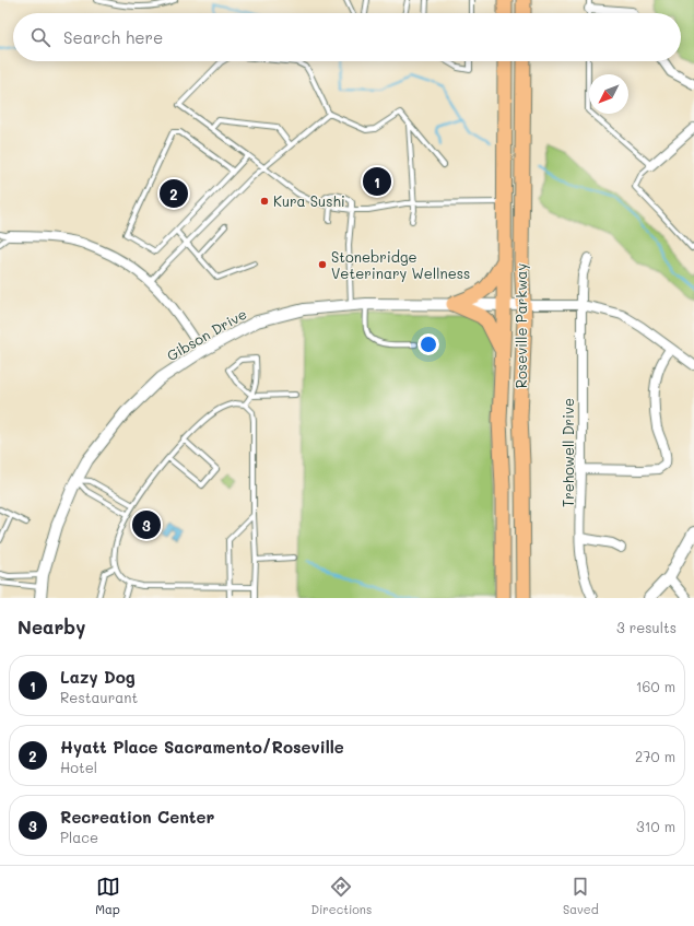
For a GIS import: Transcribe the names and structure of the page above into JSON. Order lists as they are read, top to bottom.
{
  "streets": {
    "main road": ["Roseville Parkway"],
    "street": ["Gibson Drive", "Trehowell Drive"]
  },
  "crossings": [
    ["Roseville Parkway", "Gibson Drive"]
  ],
  "places": ["Kura Sushi", "Stonebridge Veterinary Wellness"],
  "north": "bottom left",
  "page": {
    "search": "Search here",
    "pins": ["1", "2", "3"],
    "heading": ["Nearby", "3 results"],
    "list": [
      {
        "mark": "1",
        "name": "Lazy Dog",
        "note": "Restaurant",
        "value": "160 m"
      },
      {
        "mark": "2",
        "name": "Hyatt Place Sacramento/Roseville",
        "note": "Hotel",
        "value": "270 m"
      },
      {
        "mark": "3",
        "name": "Recreation Center",
        "note": "Place",
        "value": "310 m"
      }
    ],
    "nav": ["Map", "Directions", "Saved"]
  }
}
